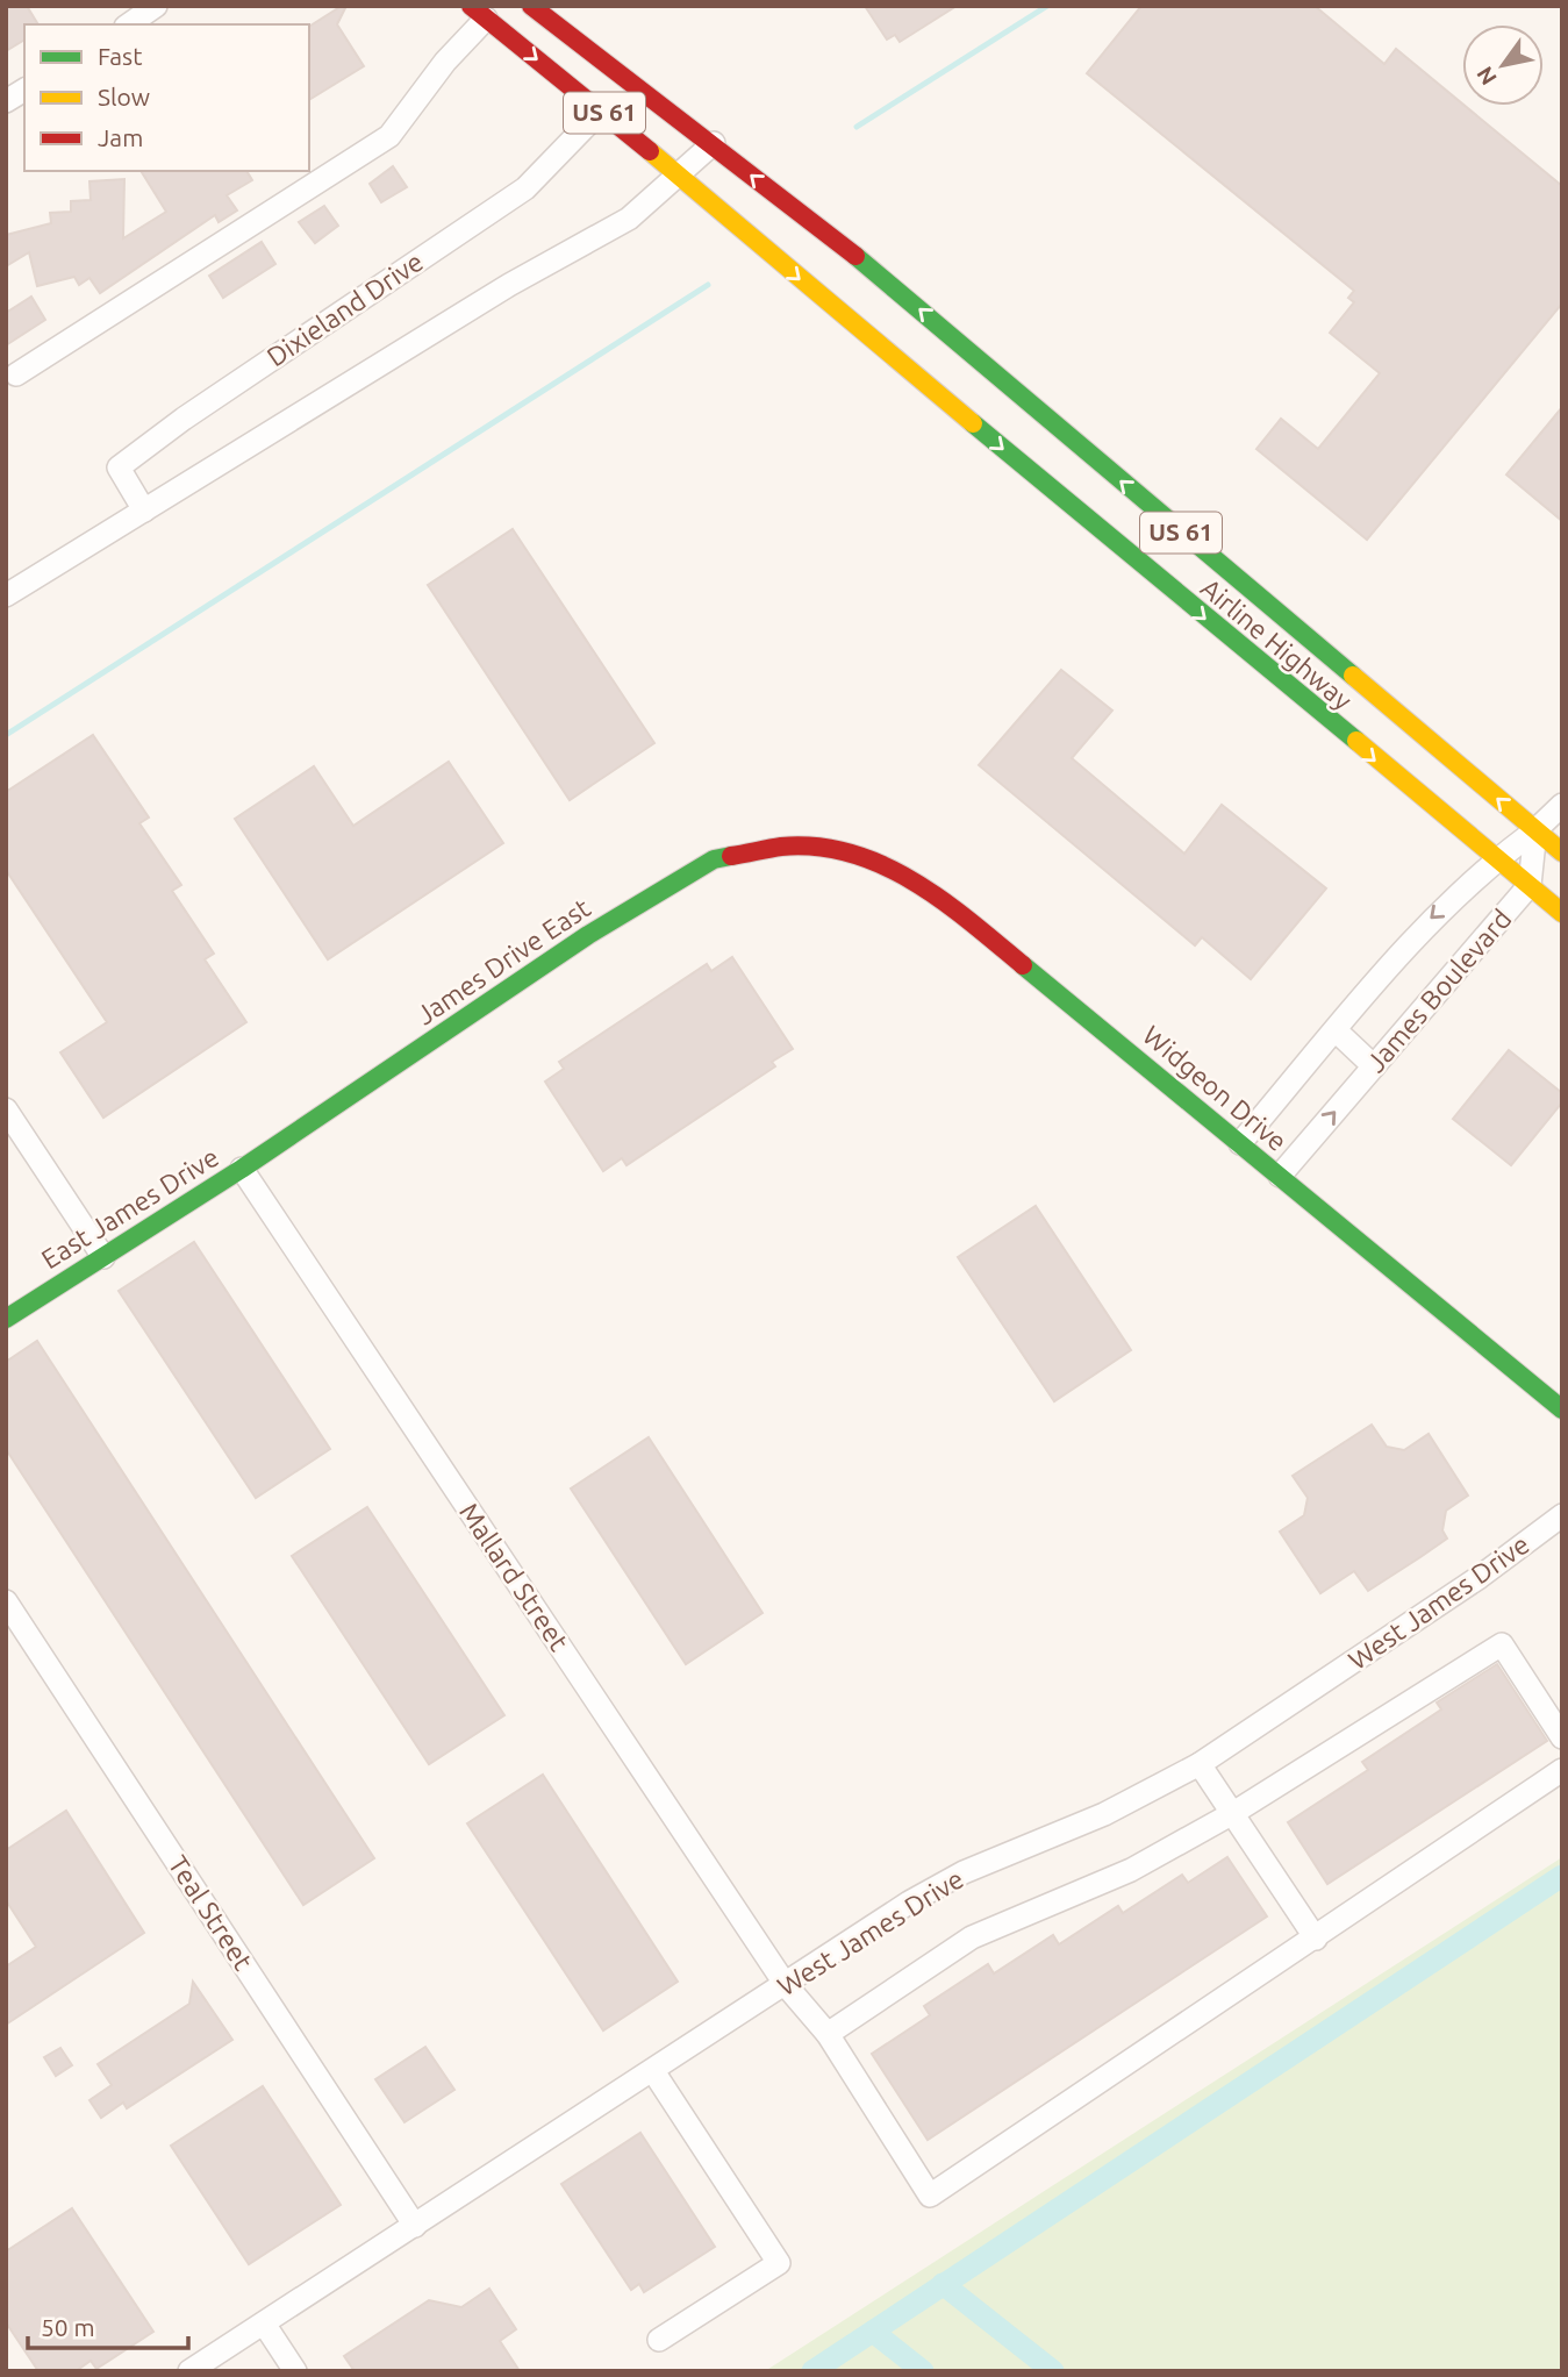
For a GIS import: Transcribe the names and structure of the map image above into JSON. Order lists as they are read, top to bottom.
{
  "streets": {
    "main road": [
      "US 61",
      "Airline Highway",
      "James Drive East",
      "Widgeon Drive",
      "East James Drive"
    ],
    "street": [
      "Dixieland Drive",
      "James Boulevard",
      "Mallard Street",
      "West James Drive",
      "Teal Street"
    ]
  },
  "crossings": [
    ["US 61", "Dixieland Drive"],
    ["US 61", "Airline Highway"],
    ["Airline Highway", "James Boulevard"],
    ["James Drive East", "Widgeon Drive"],
    ["James Drive East", "East James Drive"],
    ["James Drive East", "Mallard Street"],
    ["James Boulevard", "Widgeon Drive"],
    ["East James Drive", "Mallard Street"],
    ["Mallard Street", "West James Drive"],
    ["West James Drive", "Teal Street"]
  ],
  "legend": ["Fast", "Slow", "Jam"],
  "scale_bar": "50 m",
  "north": "bottom left"
}
